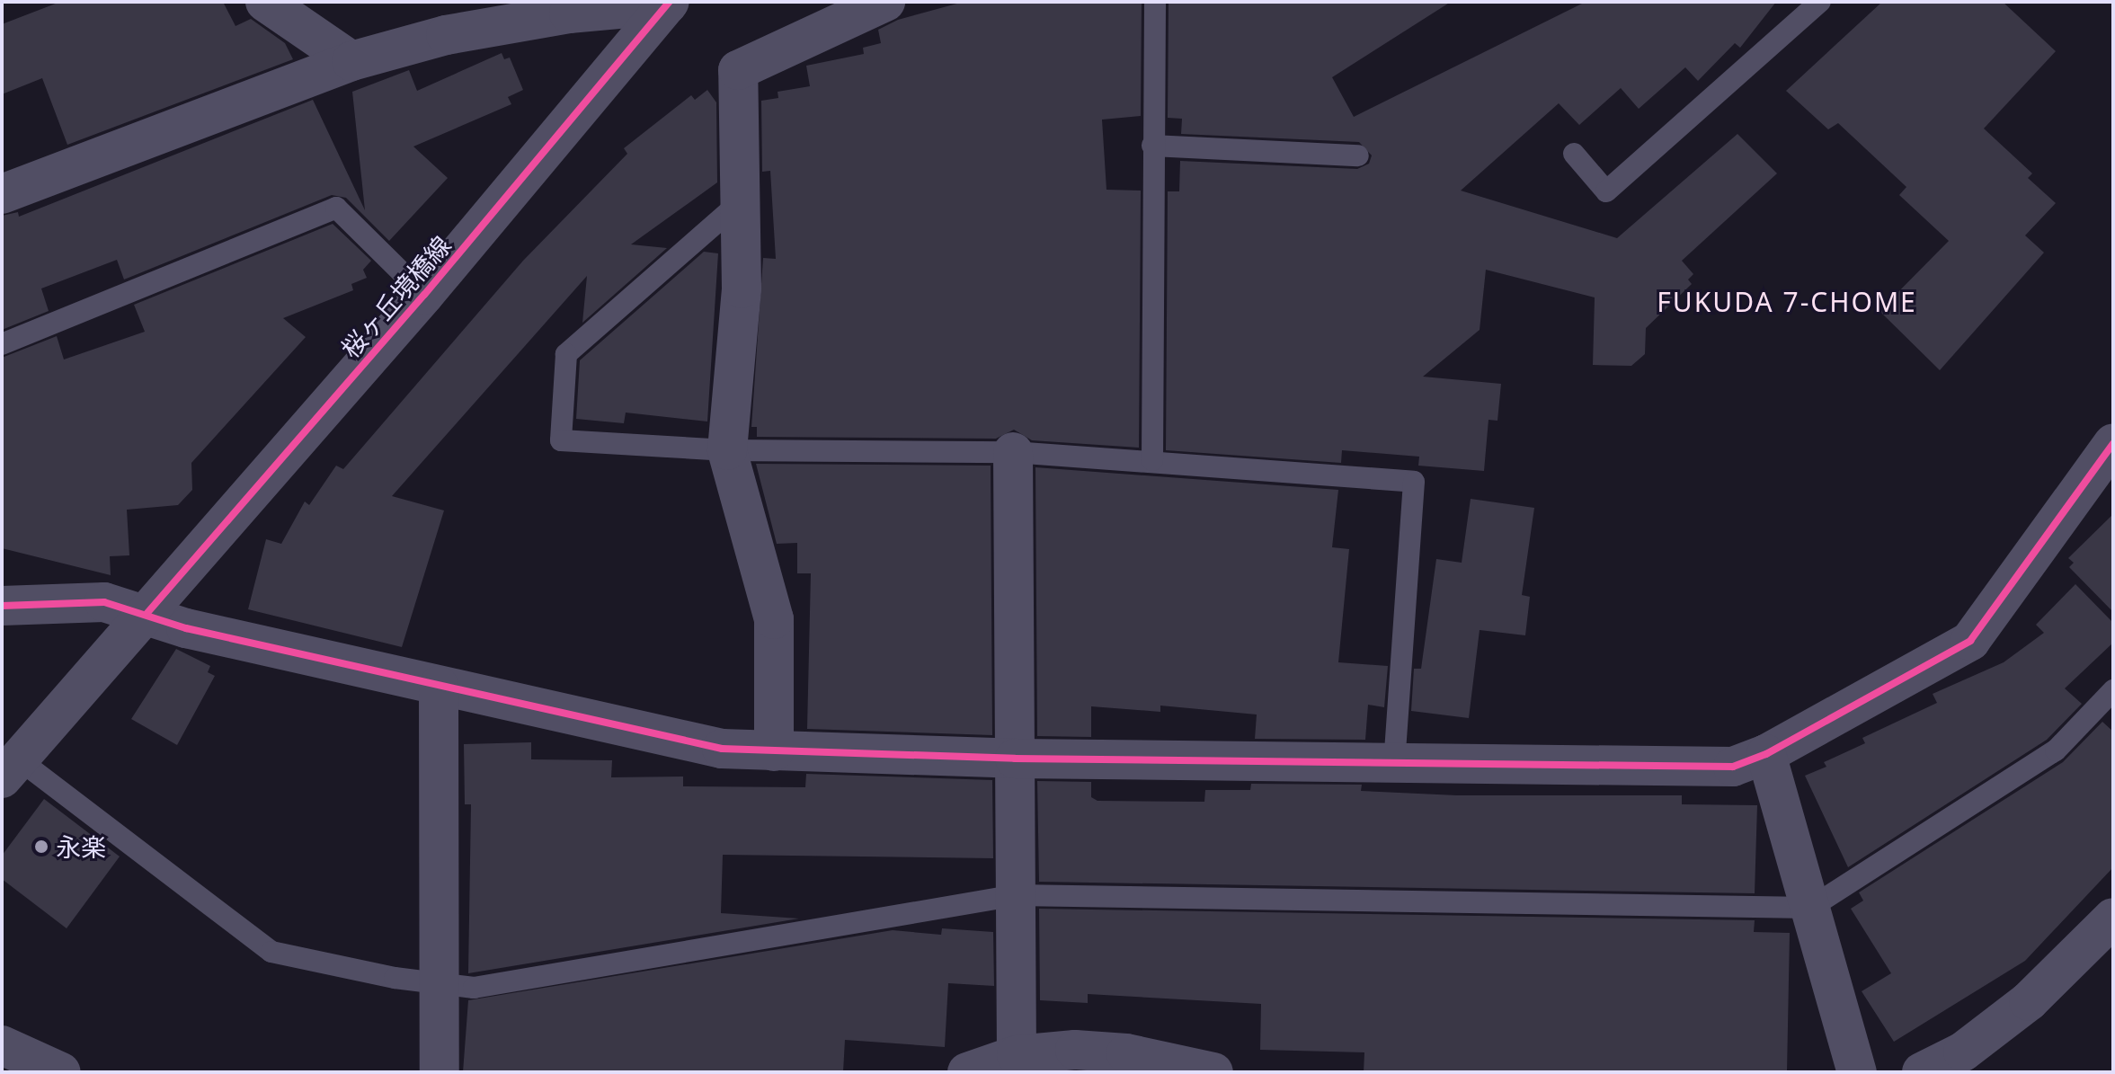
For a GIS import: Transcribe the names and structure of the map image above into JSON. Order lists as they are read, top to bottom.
{
  "streets": {
    "street": ["桜ヶ丘境橋線"]
  },
  "districts": ["FUKUDA 7-CHOME"],
  "places": ["永楽"]
}
